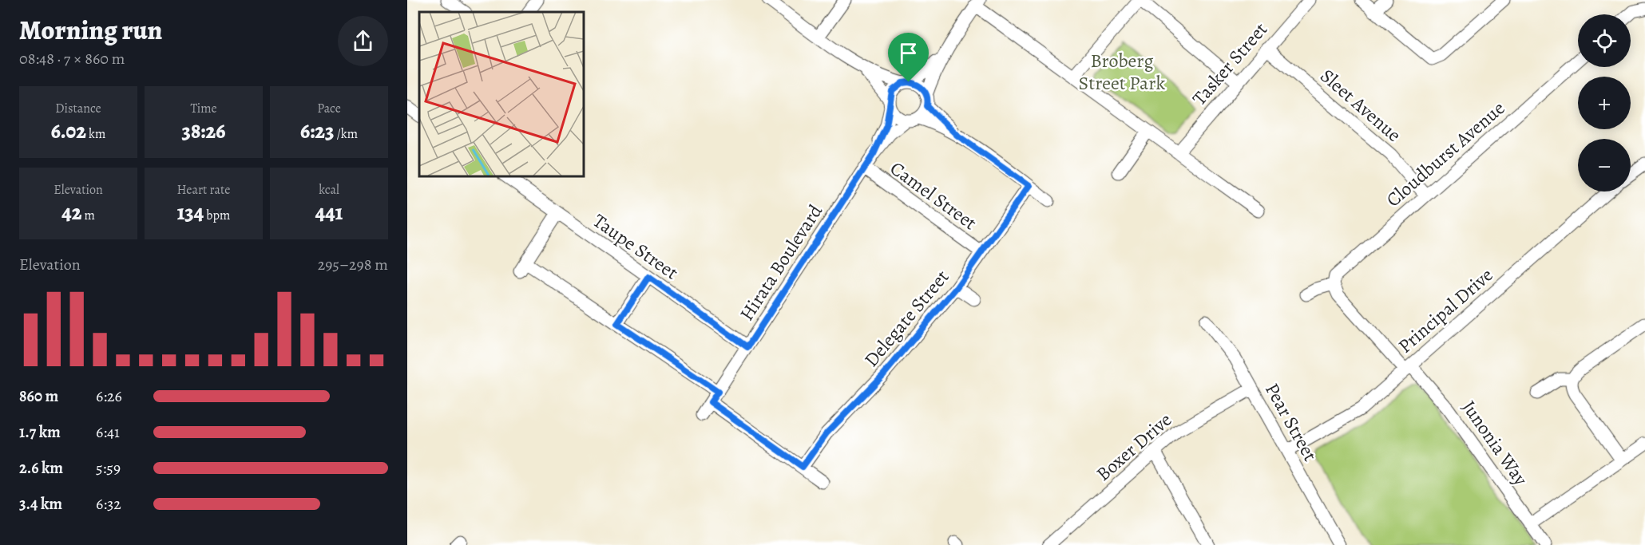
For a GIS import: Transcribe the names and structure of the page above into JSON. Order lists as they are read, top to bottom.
{
  "streets": {
    "street": [
      "Tasker Street",
      "Sleet Avenue",
      "Cloudburst Avenue",
      "Camel Street",
      "Taupe Street",
      "Hirata Boulevard",
      "Principal Drive",
      "Delegate Street",
      "Pear Street",
      "Junonia Way",
      "Boxer Drive"
    ]
  },
  "crossings": [
    ["Tasker Street", "Sleet Avenue"],
    ["Sleet Avenue", "Cloudburst Avenue"],
    ["Camel Street", "Hirata Boulevard"],
    ["Camel Street", "Delegate Street"],
    ["Taupe Street", "Hirata Boulevard"],
    ["Principal Drive", "Pear Street"],
    ["Principal Drive", "Junonia Way"],
    ["Pear Street", "Boxer Drive"]
  ],
  "parks": ["Broberg Street Park"],
  "page": {
    "heading": ["Morning run", "08:48 · 7 × 860 m"],
    "map_buttons": ["+", "−"],
    "stats": [
      ["Distance", "6.02 km"],
      ["Time", "38:26"],
      ["Pace", "6:23 /km"],
      ["Elevation", "42 m"],
      ["Heart rate", "134 bpm"],
      ["kcal", "441"]
    ],
    "chart": ["Elevation", "295–298 m"],
    "list": [
      {
        "name": "860 m",
        "note": "6:26"
      },
      {
        "name": "1.7 km",
        "note": "6:41"
      },
      {
        "name": "2.6 km",
        "note": "5:59"
      },
      {
        "name": "3.4 km",
        "note": "6:32"
      }
    ]
  }
}
